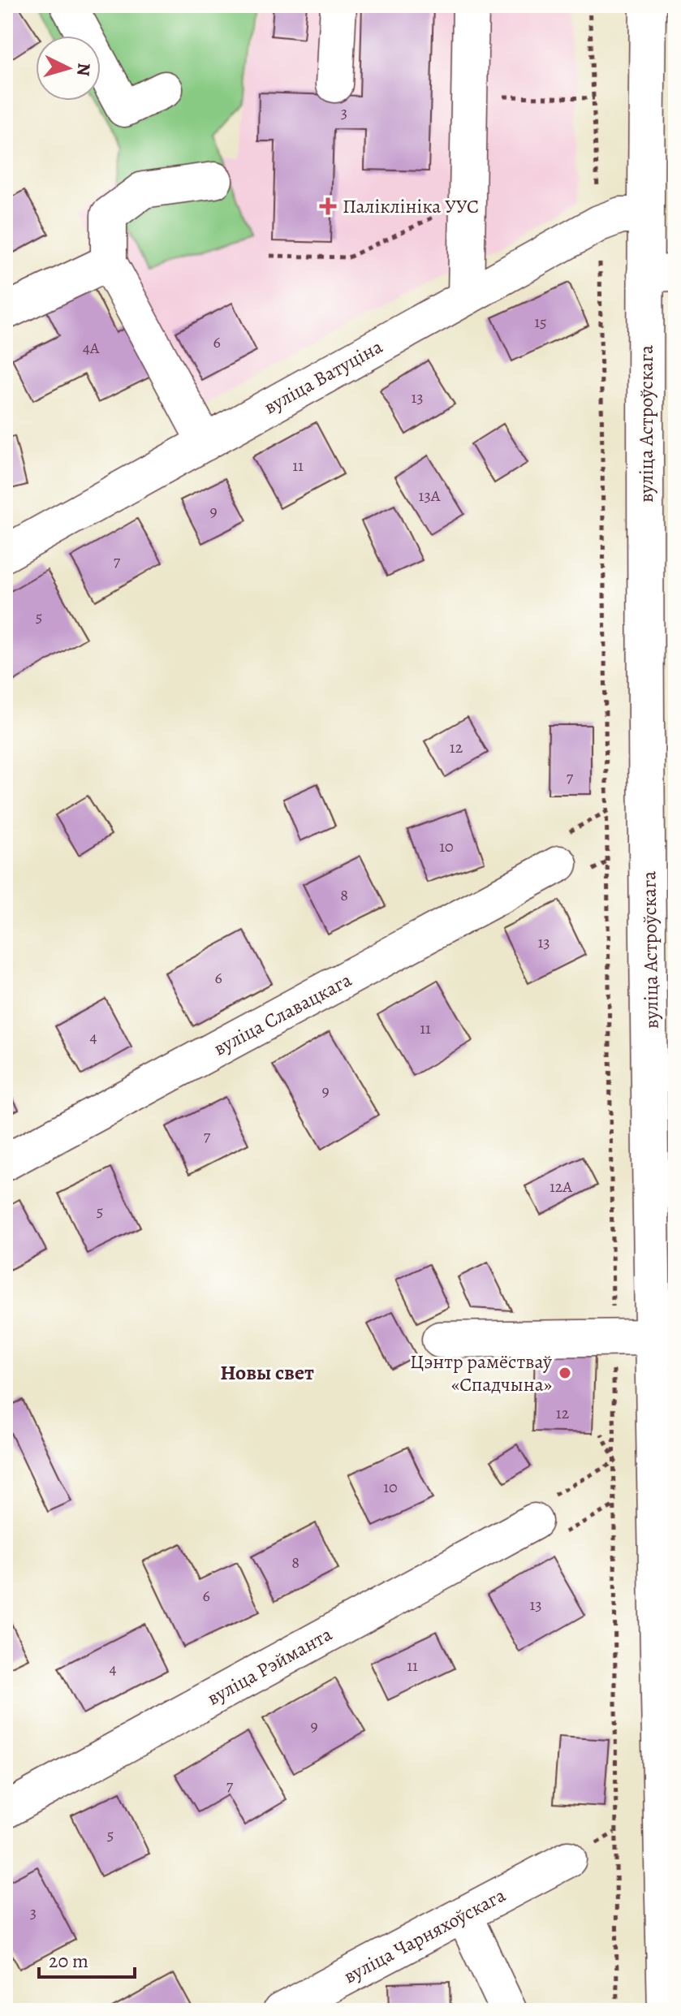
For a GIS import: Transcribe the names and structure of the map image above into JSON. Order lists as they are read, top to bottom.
{
  "streets": {
    "street": [
      "вуліца Ватуціна",
      "вуліца Астроўскага",
      "вуліца Славацкага",
      "вуліца Рэйманта",
      "вуліца Чарняхоўскага"
    ]
  },
  "crossings": [
    ["вуліца Ватуціна", "вуліца Астроўскага"]
  ],
  "districts": ["Новы свет"],
  "places": {
    "health": ["Паліклініка УУС"],
    "other": ["Цэнтр рамёстваў «Спадчына»"]
  },
  "house_numbers": [
    "3",
    "15",
    "6",
    "4А",
    "13",
    "11",
    "13А",
    "9",
    "7",
    "5",
    "12",
    "7",
    "10",
    "8",
    "13",
    "6",
    "11",
    "4",
    "9",
    "7",
    "12А",
    "5",
    "12",
    "10",
    "8",
    "6",
    "13",
    "11",
    "4",
    "9",
    "7",
    "5",
    "3"
  ],
  "scale_bar": "20 m",
  "north": "right"
}
